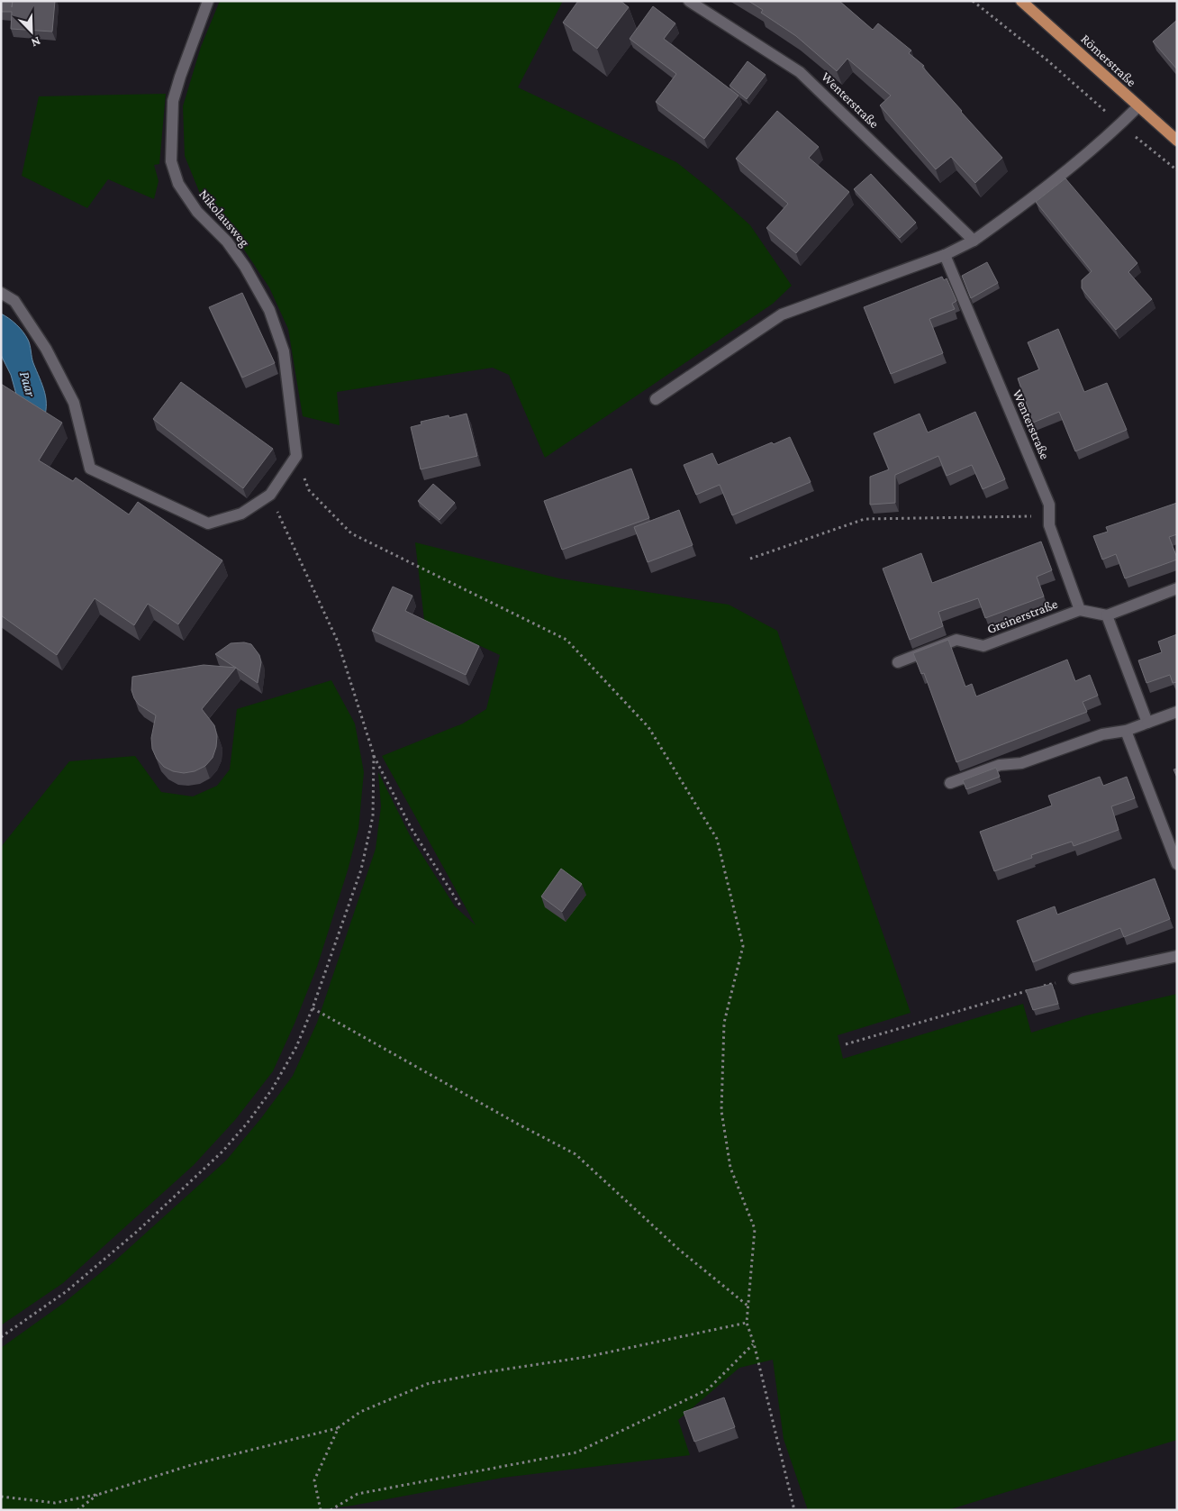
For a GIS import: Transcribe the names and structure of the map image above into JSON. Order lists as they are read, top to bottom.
{
  "streets": {
    "main road": ["Römerstraße"],
    "street": ["Wenterstraße", "Nikolausweg", "Greinerstraße"]
  },
  "crossings": [
    ["Wenterstraße", "Greinerstraße"]
  ],
  "water": ["Paar"],
  "north": "bottom right"
}
